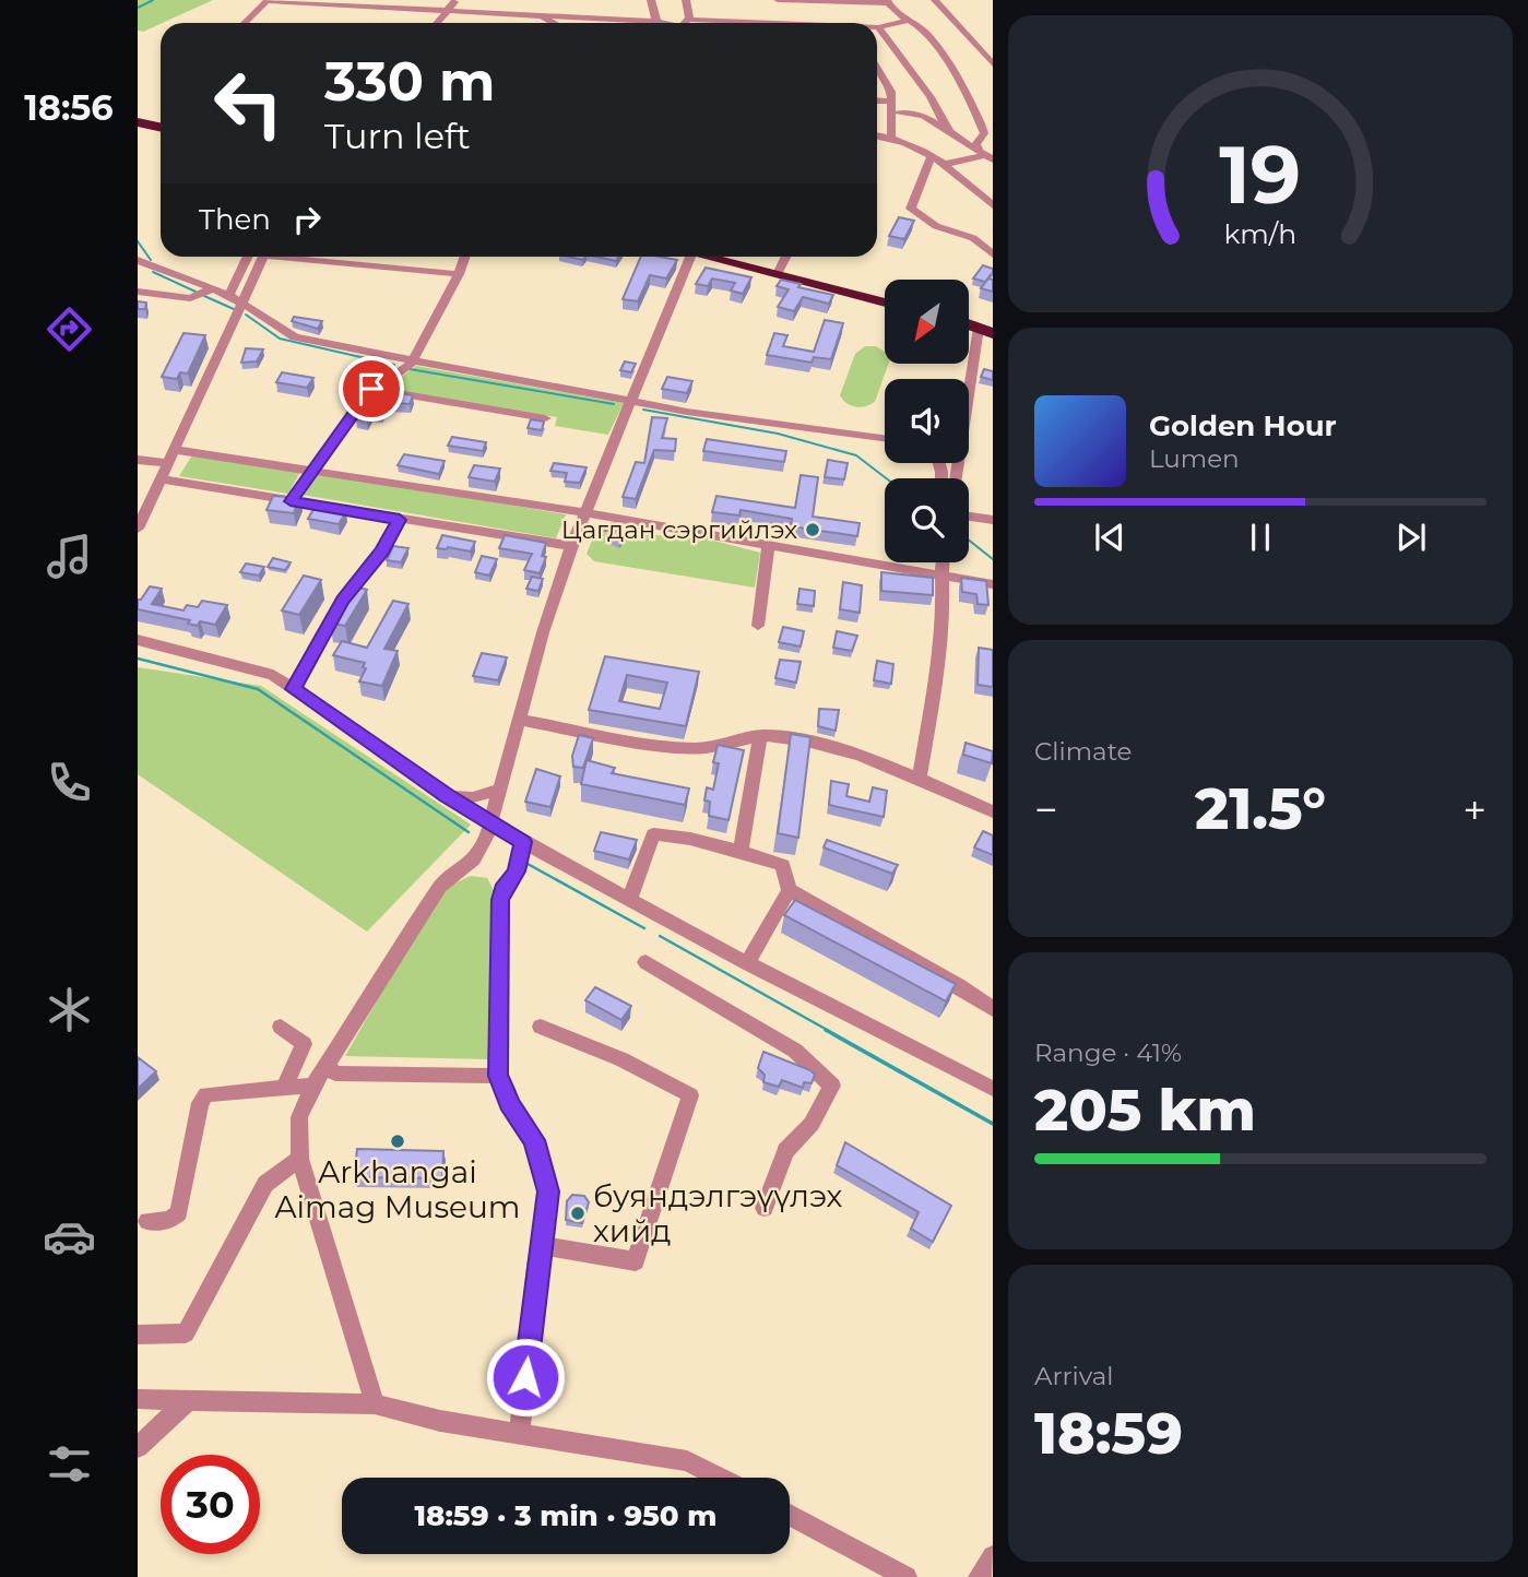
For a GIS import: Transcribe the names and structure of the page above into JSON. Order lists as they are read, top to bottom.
{
  "places": ["Цагдан сэргийлэх", "Arkhangai Aimag Museum", "буяндэлгэүүлэх хийд"],
  "north": "bottom left",
  "page": {
    "tabs": "18:56",
    "turn": ["330 m", "Turn left"],
    "then": "Then",
    "song": ["Golden Hour", "Lumen"],
    "tile": [
      "Climate",
      ["Range · 41%", "205 km"],
      ["Arrival", "18:59"]
    ],
    "heat": ["−", "21.5°", "+"],
    "limit": "30",
    "trip": "18:59 · 3 min · 950 m",
    "gauge": ["19", "km/h"]
  }
}
